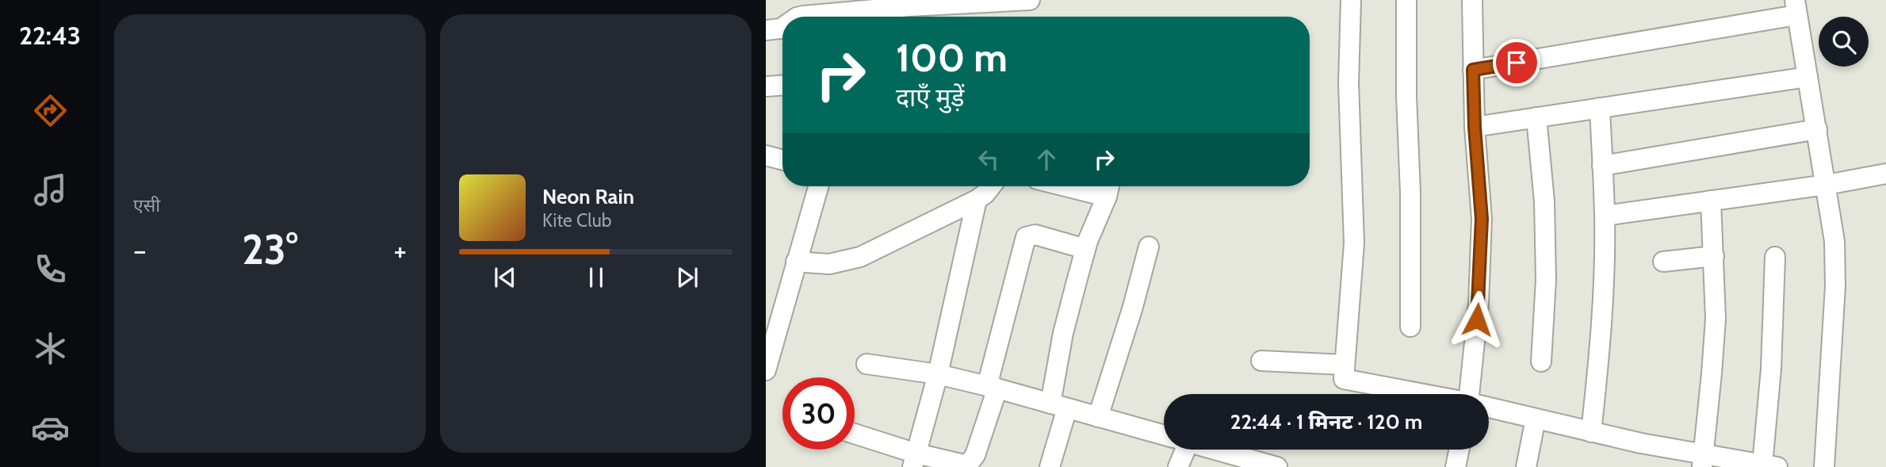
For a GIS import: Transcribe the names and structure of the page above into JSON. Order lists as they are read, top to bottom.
{
  "page": {
    "tabs": "22:43",
    "tile": "एसी",
    "turn": ["100 m", "दाएँ मुड़ें"],
    "song": ["Neon Rain", "Kite Club"],
    "heat": ["−", "23°", "+"],
    "limit": "30",
    "trip": "22:44 · 1 मिनट · 120 m"
  }
}
